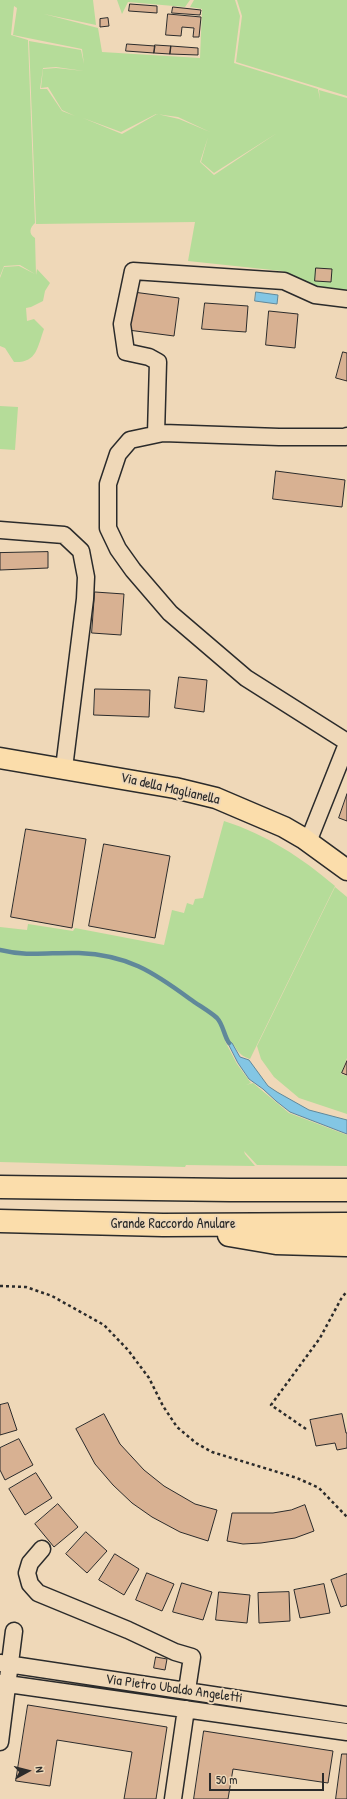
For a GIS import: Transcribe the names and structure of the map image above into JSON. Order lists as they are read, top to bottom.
{
  "streets": {
    "highway": ["Grande Raccordo Anulare"],
    "main road": ["Via della Maglianella"],
    "street": ["Via Pietro Ubaldo Angeletti"]
  },
  "scale_bar": "50 m",
  "north": "right"
}
